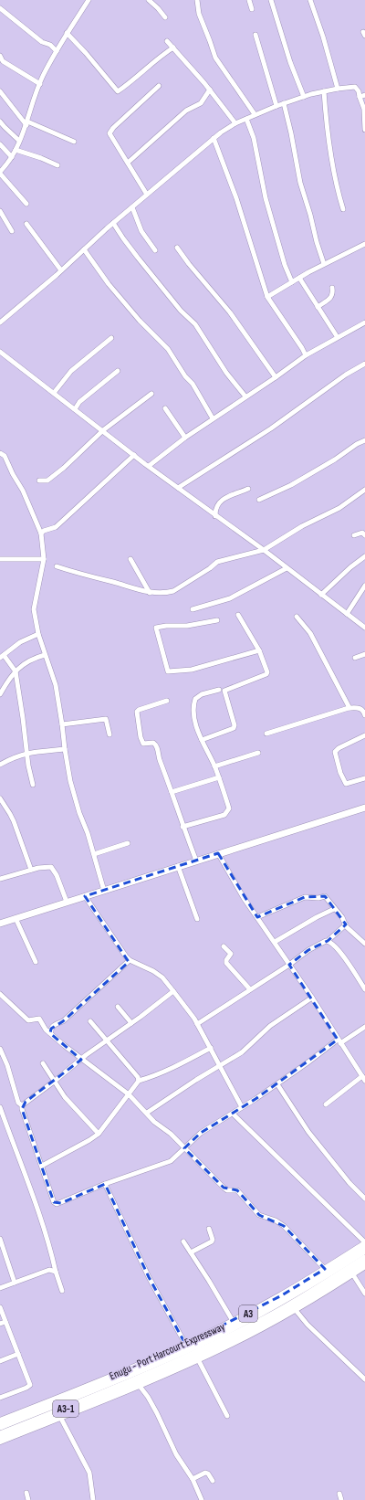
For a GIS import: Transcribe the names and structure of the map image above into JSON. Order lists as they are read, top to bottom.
{
  "streets": {
    "highway": ["A3", "Enugu - Port Harcourt Expressway", "A3-1"]
  }
}
